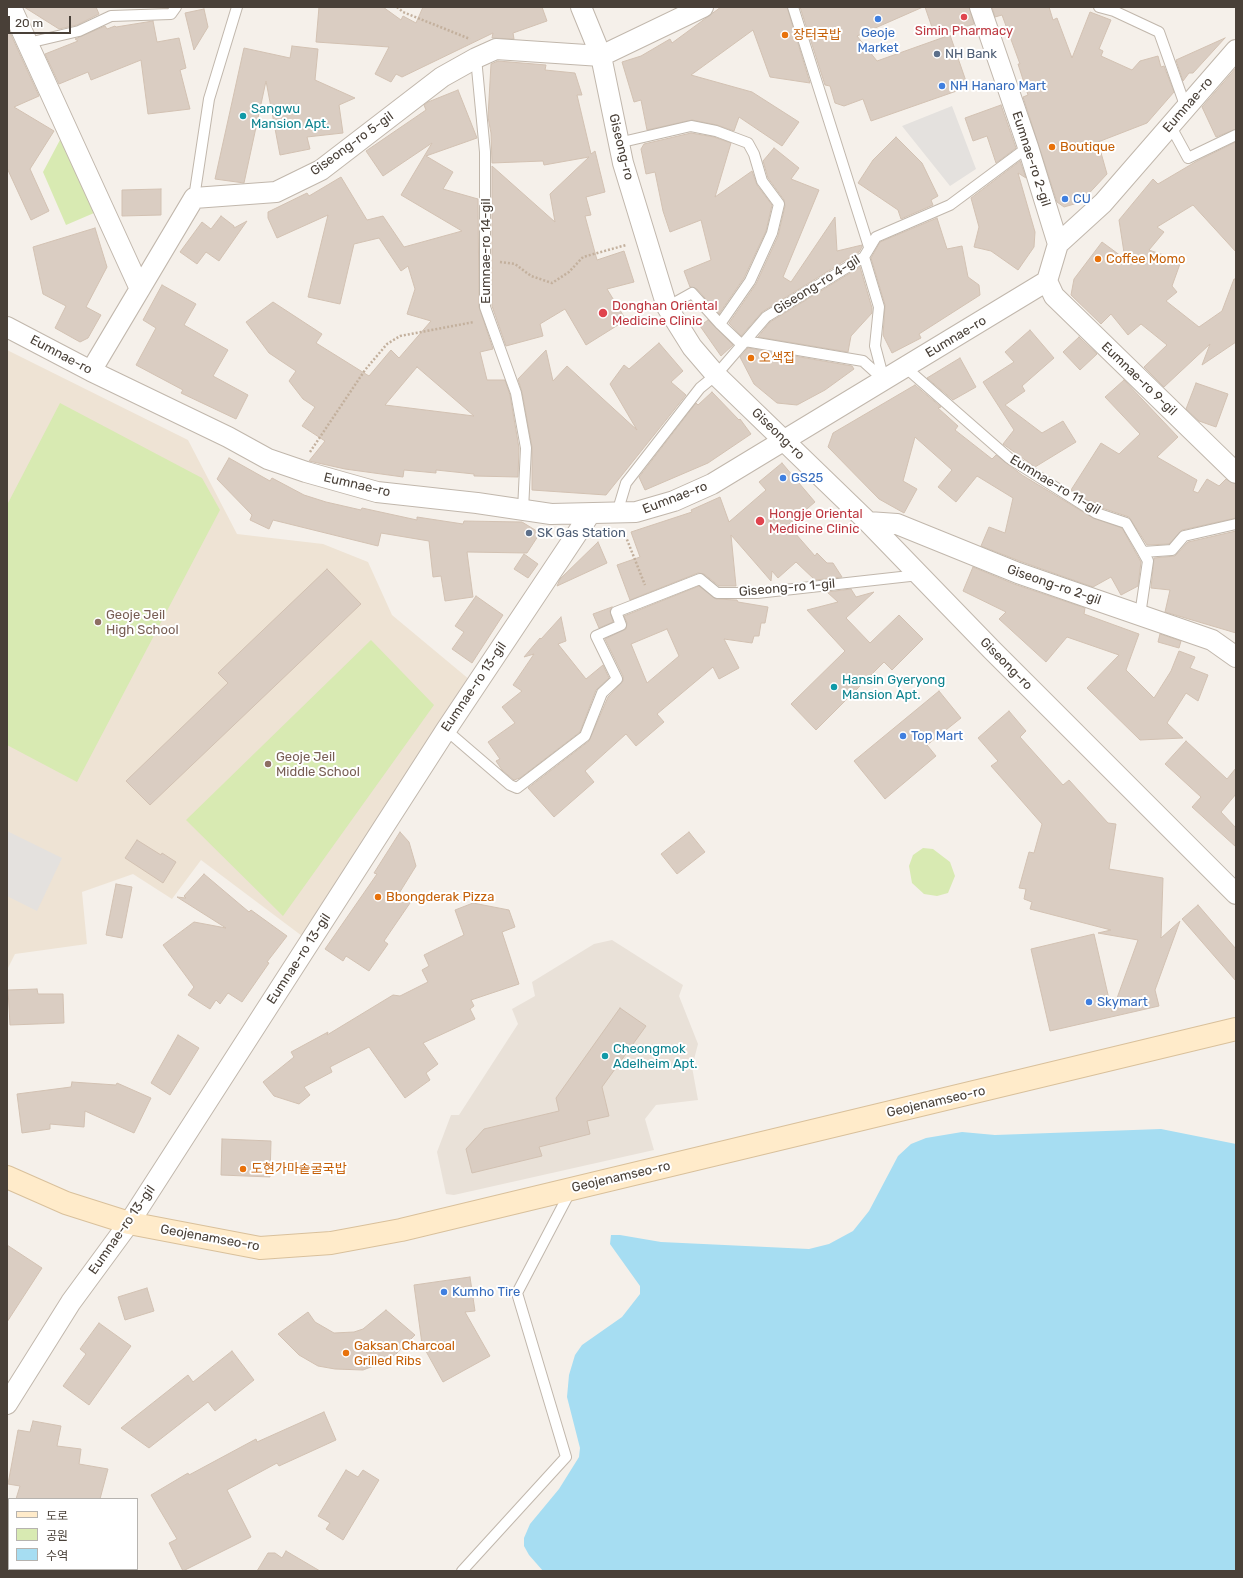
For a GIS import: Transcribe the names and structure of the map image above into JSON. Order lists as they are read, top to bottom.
{
  "streets": {
    "main road": ["Geojenamseo-ro"],
    "street": [
      "Eumnae-ro",
      "Giseong-ro 5-gil",
      "Giseong-ro",
      "Eumnae-ro 2-gil",
      "Eumnae-ro 9-gil",
      "Giseong-ro 2-gil",
      "Eumnae-ro 13-gil"
    ],
    "lane": [
      "Eumnae-ro 14-gil",
      "Giseong-ro 4-gil",
      "Eumnae-ro 11-gil",
      "Giseong-ro 1-gil"
    ]
  },
  "crossings": [
    ["Eumnae-ro", "Giseong-ro"],
    ["Eumnae-ro", "Eumnae-ro 2-gil"],
    ["Eumnae-ro", "Eumnae-ro 14-gil"],
    ["Eumnae-ro", "Giseong-ro 4-gil"],
    ["Eumnae-ro", "Eumnae-ro 9-gil"],
    ["Eumnae-ro", "Eumnae-ro 11-gil"],
    ["Eumnae-ro", "Eumnae-ro 13-gil"],
    ["Giseong-ro 5-gil", "Giseong-ro"],
    ["Giseong-ro 5-gil", "Eumnae-ro 14-gil"],
    ["Giseong-ro", "Giseong-ro 4-gil"],
    ["Giseong-ro", "Giseong-ro 2-gil"],
    ["Giseong-ro", "Giseong-ro 1-gil"],
    ["Eumnae-ro 2-gil", "Giseong-ro 4-gil"],
    ["Eumnae-ro 11-gil", "Giseong-ro 2-gil"],
    ["Giseong-ro 1-gil", "Eumnae-ro 13-gil"],
    ["Eumnae-ro 13-gil", "Geojenamseo-ro"]
  ],
  "places": [
    "Simin Pharmacy",
    "Geoje Market",
    "장터국밥",
    "NH Bank",
    "NH Hanaro Mart",
    "Sangwu Mansion Apt.",
    "Boutique",
    "CU",
    "Coffee Momo",
    "Donghan Oriental Medicine Clinic",
    "오색집",
    "GS25",
    "Hongje Oriental Medicine Clinic",
    "SK Gas Station",
    "Geoje Jeil High School",
    "Hansin Gyeryong Mansion Apt.",
    "Top Mart",
    "Geoje Jeil Middle School",
    "Bbongderak Pizza",
    "Skymart",
    "Cheongmok Adelheim Apt.",
    "도현가마솥굴국밥",
    "Kumho Tire",
    "Gaksan Charcoal Grilled Ribs"
  ],
  "legend": ["도로", "공원", "수역"],
  "scale_bar": "20 m"
}
